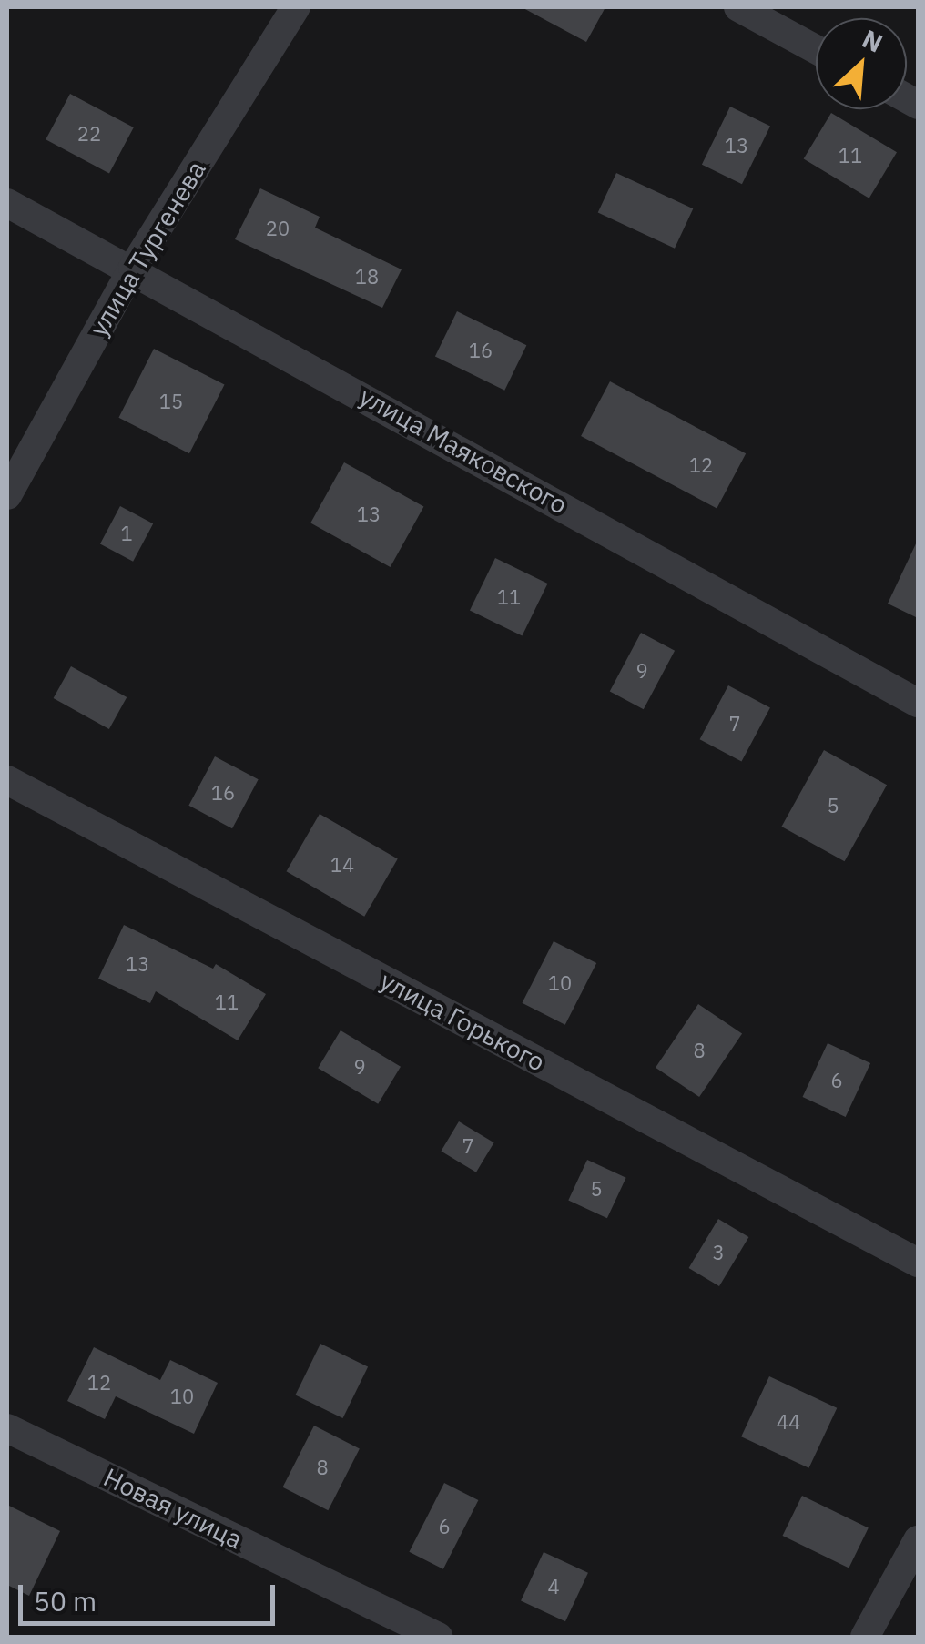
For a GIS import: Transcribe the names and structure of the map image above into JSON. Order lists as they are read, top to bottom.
{
  "streets": {
    "street": [
      "улица Тургенева",
      "улица Маяковского",
      "улица Горького",
      "Новая улица"
    ]
  },
  "crossings": [
    ["улица Тургенева", "улица Маяковского"]
  ],
  "house_numbers": [
    "22",
    "13",
    "11",
    "20",
    "18",
    "16",
    "15",
    "12",
    "13",
    "1",
    "11",
    "9",
    "7",
    "16",
    "5",
    "14",
    "13",
    "10",
    "11",
    "8",
    "9",
    "6",
    "7",
    "5",
    "3",
    "12",
    "10",
    "44",
    "8",
    "6",
    "4"
  ],
  "scale_bar": "50 m",
  "north": "top right"
}
